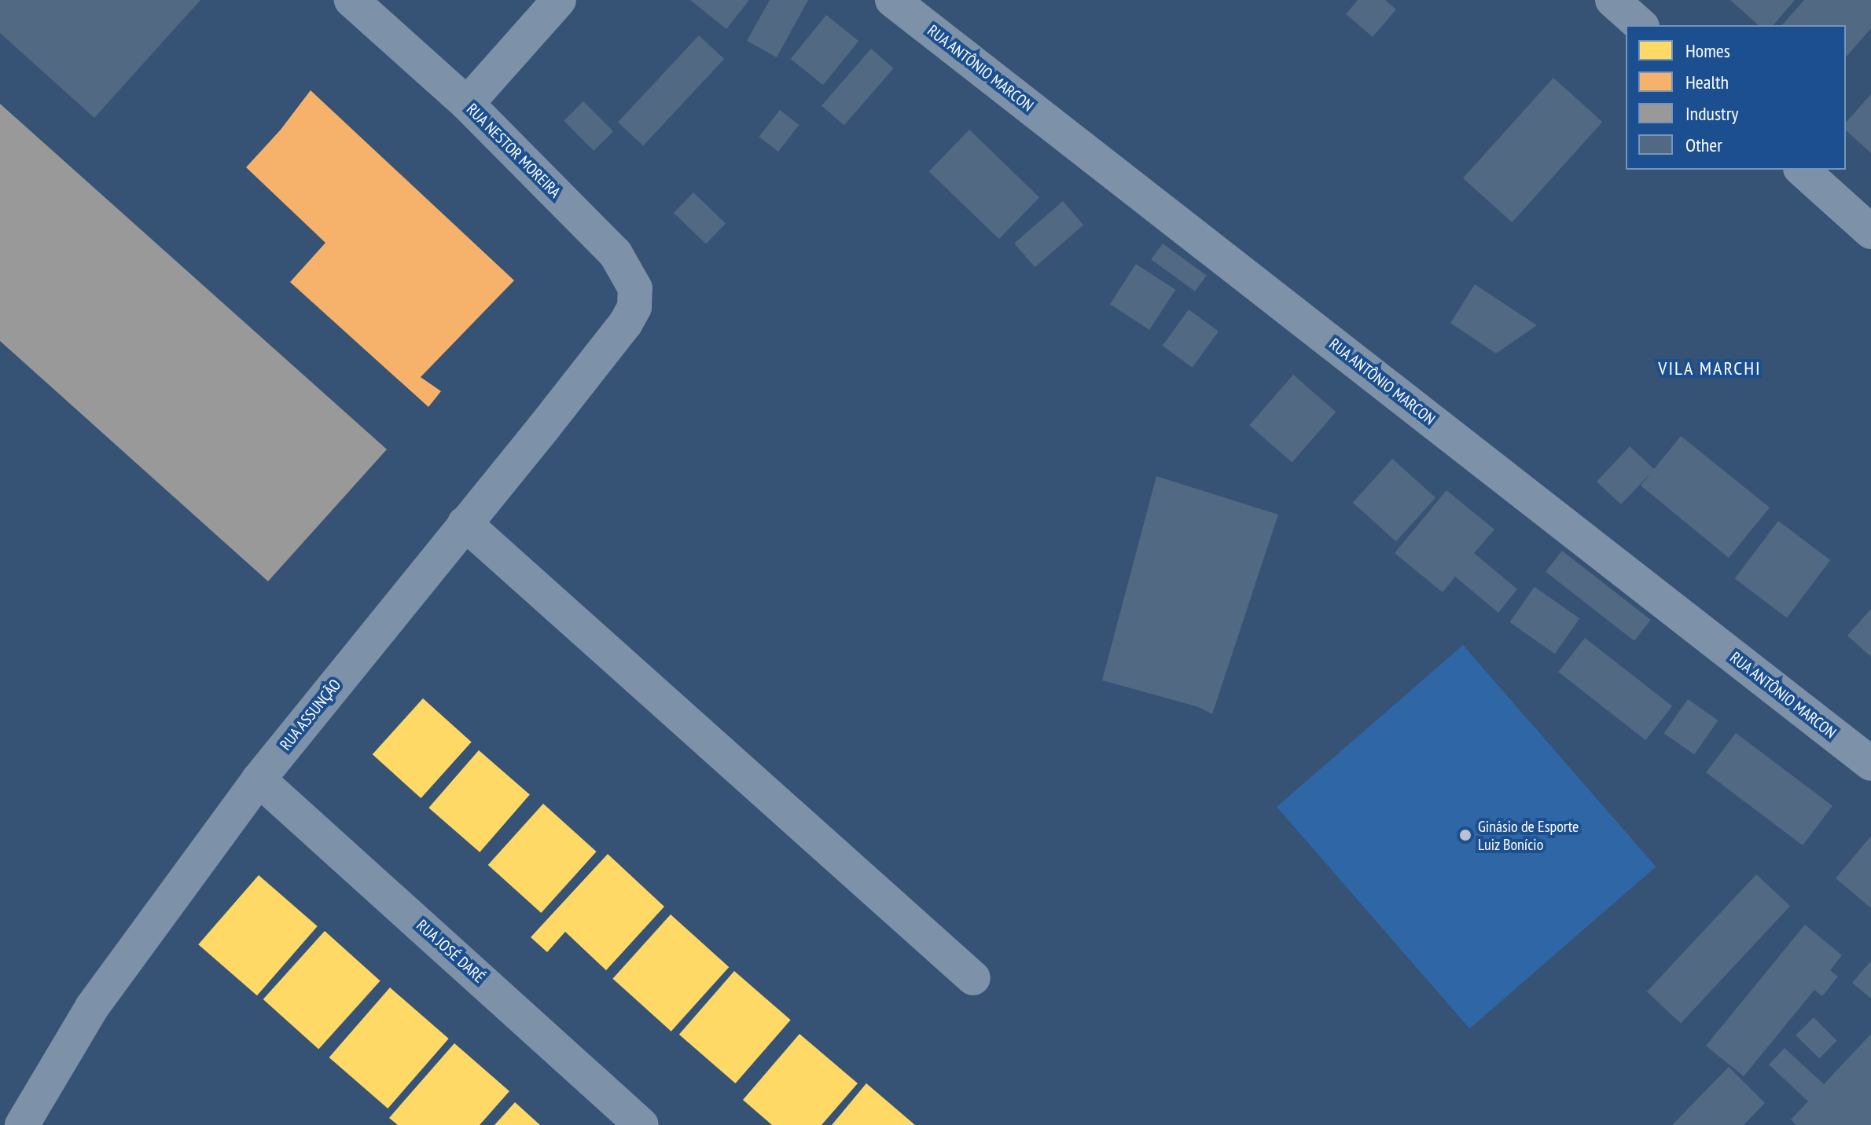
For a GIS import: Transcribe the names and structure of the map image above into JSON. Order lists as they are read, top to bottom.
{
  "streets": {
    "street": [
      "RUA ANTÔNIO MARCON",
      "RUA NESTOR MOREIRA",
      "RUA ASSUNÇÃO",
      "RUA JOSÉ DARÉ"
    ]
  },
  "crossings": [
    ["RUA NESTOR MOREIRA", "RUA ASSUNÇÃO"],
    ["RUA ASSUNÇÃO", "RUA JOSÉ DARÉ"]
  ],
  "districts": ["VILA MARCHI"],
  "places": ["Ginásio de Esporte Luiz Bonício"],
  "legend": [
    "Homes",
    "Health",
    "Industry",
    "Other"
  ]
}
